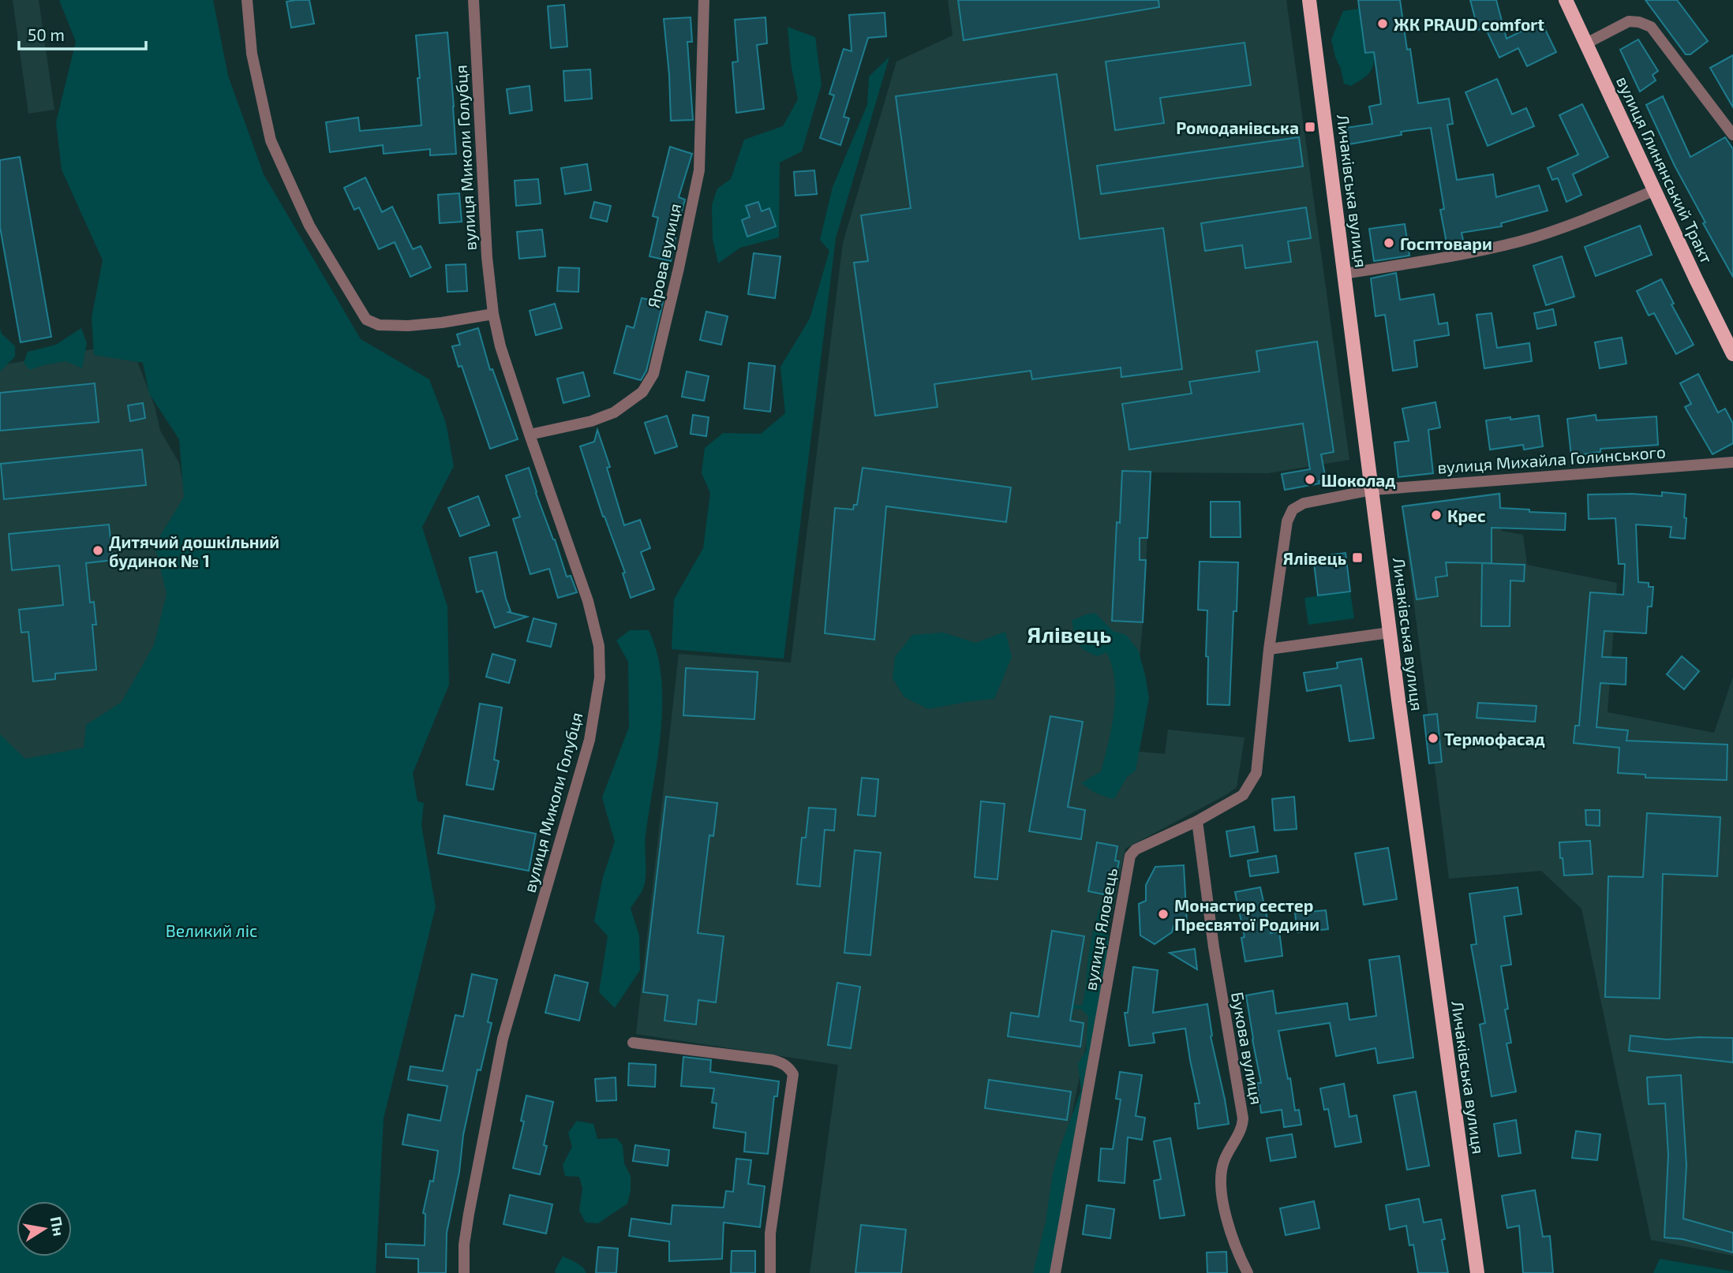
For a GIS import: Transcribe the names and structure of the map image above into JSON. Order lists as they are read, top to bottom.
{
  "streets": {
    "main road": ["вулиця Глинянський Тракт", "Личаківська вулиця"],
    "street": [
      "вулиця Миколи Голубця",
      "Ярова вулиця",
      "вулиця Михайла Голинського",
      "вулиця Яловець",
      "Букова вулиця"
    ]
  },
  "crossings": [
    ["вулиця Миколи Голубця", "Ярова вулиця"],
    ["Личаківська вулиця", "вулиця Михайла Голинського"],
    ["вулиця Михайла Голинського", "вулиця Яловець"],
    ["вулиця Яловець", "Букова вулиця"]
  ],
  "districts": ["Ялівець"],
  "parks": ["Великий ліс"],
  "places": {
    "other": [
      "ЖК PRAUD comfort",
      "Госптовари",
      "Шоколад",
      "Крес",
      "Дитячий дошкільний будинок № 1",
      "Термофасад",
      "Монастир сестер Пресвятої Родини"
    ],
    "transit": ["Ромоданівська", "Ялівець"]
  },
  "scale_bar": "50 m",
  "north": "right"
}
